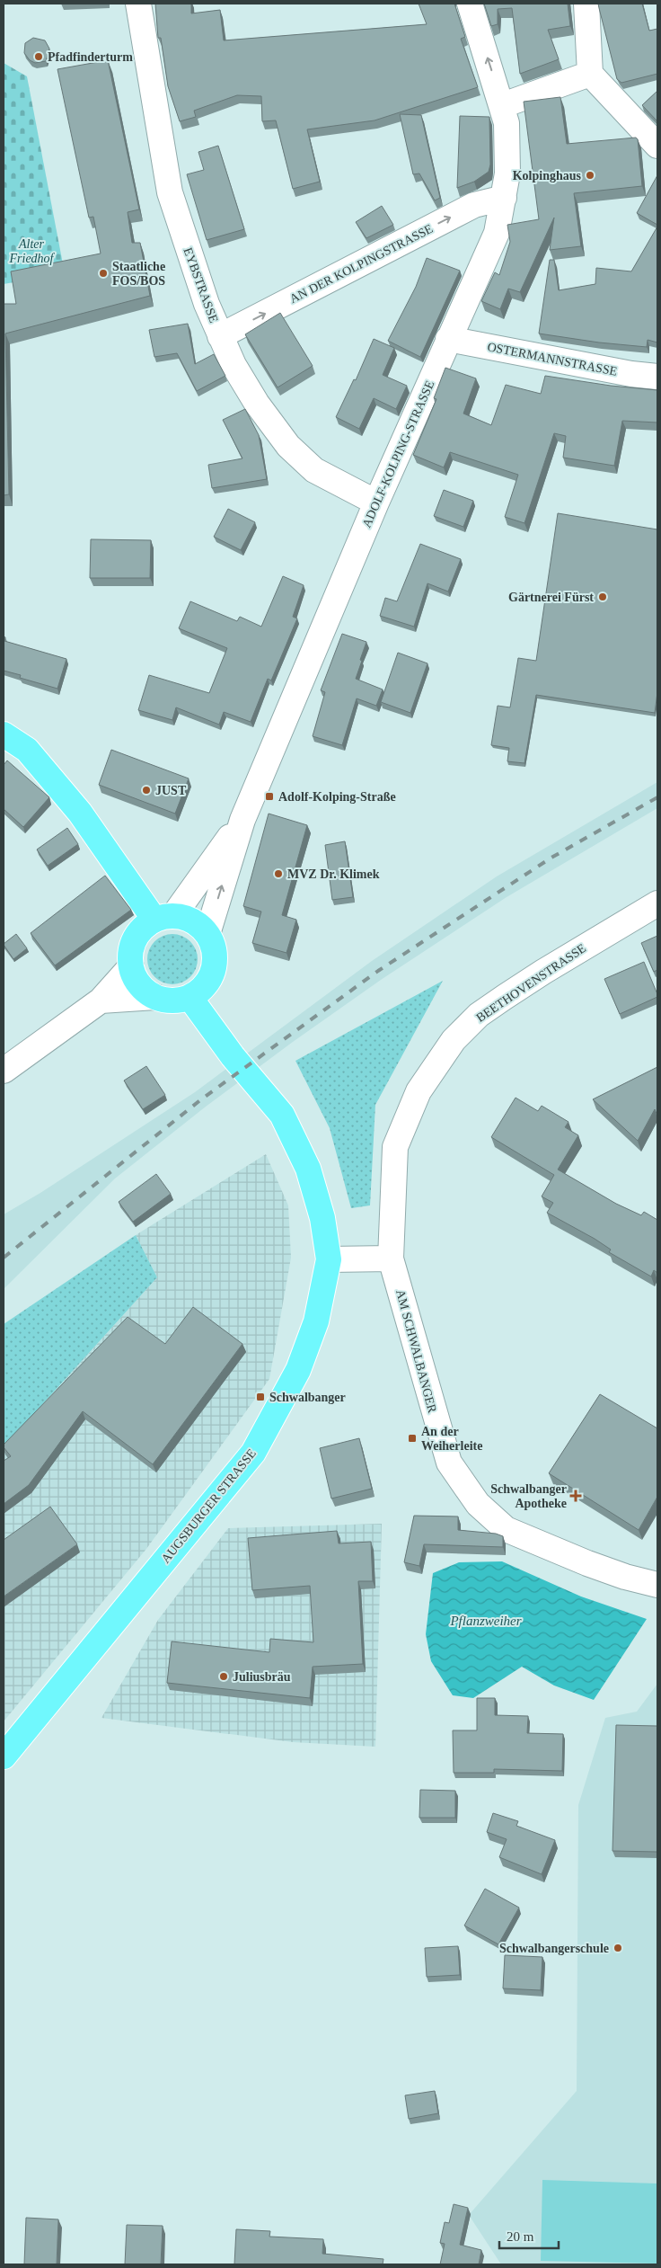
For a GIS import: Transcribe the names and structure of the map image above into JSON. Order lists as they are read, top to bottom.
{
  "streets": {
    "main road": ["AUGSBURGER STRASSE"],
    "street": [
      "AN DER KOLPINGSTRASSE",
      "EYBSTRASSE",
      "OSTERMANNSTRASSE",
      "ADOLF-KOLPING-STRASSE",
      "BEETHOVENSTRASSE",
      "AM SCHWALBANGER"
    ]
  },
  "crossings": [
    ["AN DER KOLPINGSTRASSE", "EYBSTRASSE"],
    ["AN DER KOLPINGSTRASSE", "ADOLF-KOLPING-STRASSE"],
    ["EYBSTRASSE", "ADOLF-KOLPING-STRASSE"],
    ["OSTERMANNSTRASSE", "ADOLF-KOLPING-STRASSE"],
    ["ADOLF-KOLPING-STRASSE", "AUGSBURGER STRASSE"],
    ["BEETHOVENSTRASSE", "AM SCHWALBANGER"]
  ],
  "one_way": ["AN DER KOLPINGSTRASSE"],
  "water": ["Pflanzweiher"],
  "parks": ["Alter Friedhof"],
  "places": {
    "other": [
      "Pfadfinderturm",
      "Kolpinghaus",
      "Staatliche FOS/BOS",
      "Gärtnerei Fürst",
      "JUST",
      "MVZ Dr. Klimek",
      "Juliusbräu",
      "Schwalbangerschule"
    ],
    "transit": ["Adolf-Kolping-Straße", "Schwalbanger", "An der Weiherleite"],
    "health": ["Schwalbanger Apotheke"]
  },
  "scale_bar": "20 m"
}
